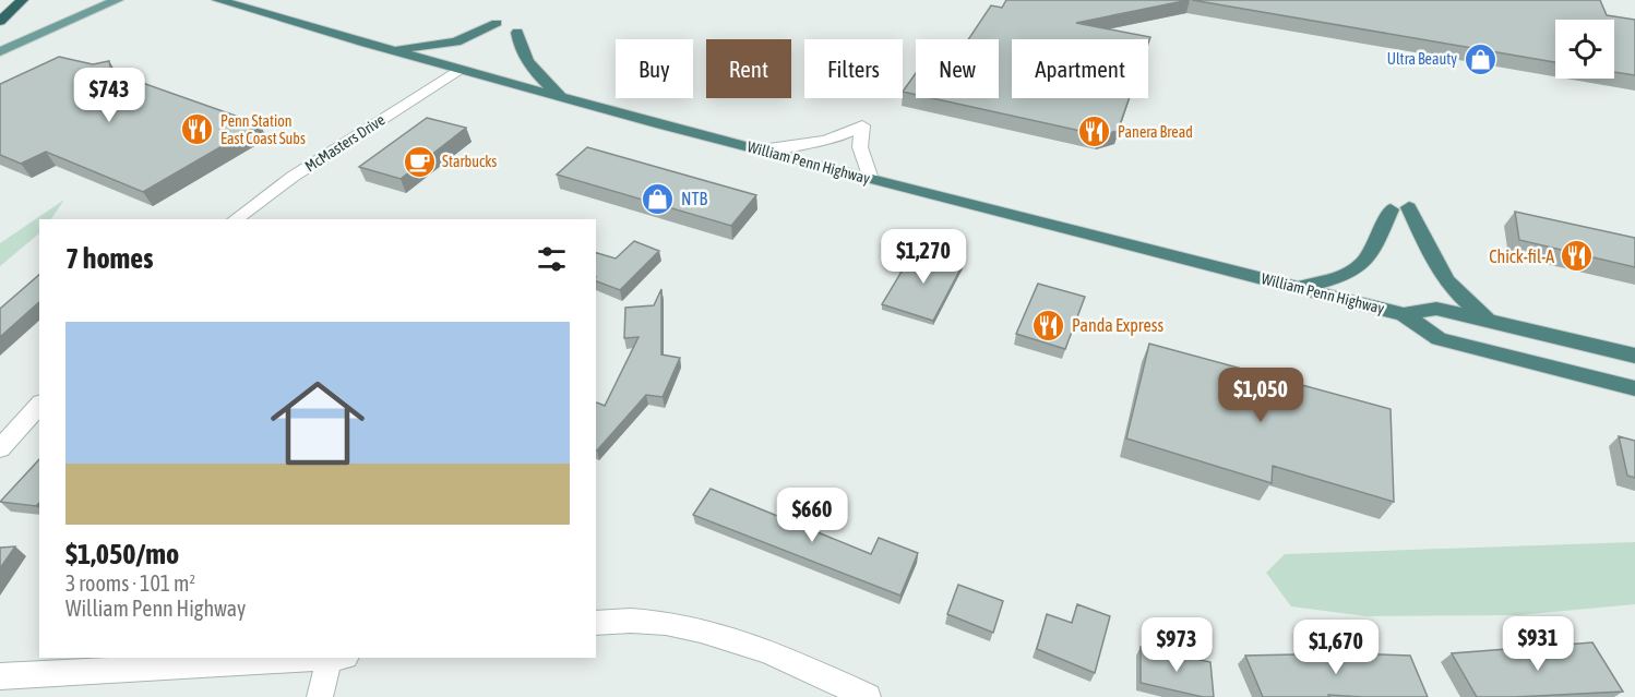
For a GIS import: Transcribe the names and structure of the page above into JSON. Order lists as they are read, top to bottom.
{
  "streets": {
    "highway": ["William Penn Highway"],
    "street": ["McMasters Drive"]
  },
  "crossings": [
    ["McMasters Drive", "William Penn Highway"]
  ],
  "places": {
    "shop": ["Ultra Beauty", "NTB"],
    "restaurant": [
      "Penn Station East Coast Subs",
      "Panera Bread",
      "Chick-fil-A",
      "Panda Express"
    ],
    "cafe": ["Starbucks"]
  },
  "page": {
    "chip": [
      "Buy",
      "Rent",
      "Filters",
      "New",
      "Apartment"
    ],
    "price": [
      "$743",
      "$1,270",
      "$1,050",
      "$660",
      "$931",
      "$973",
      "$1,670"
    ],
    "heading": "7 homes",
    "list": [
      {
        "name": "$1,050/mo",
        "note": "3 rooms · 101 m² · William Penn Highway"
      }
    ]
  }
}
